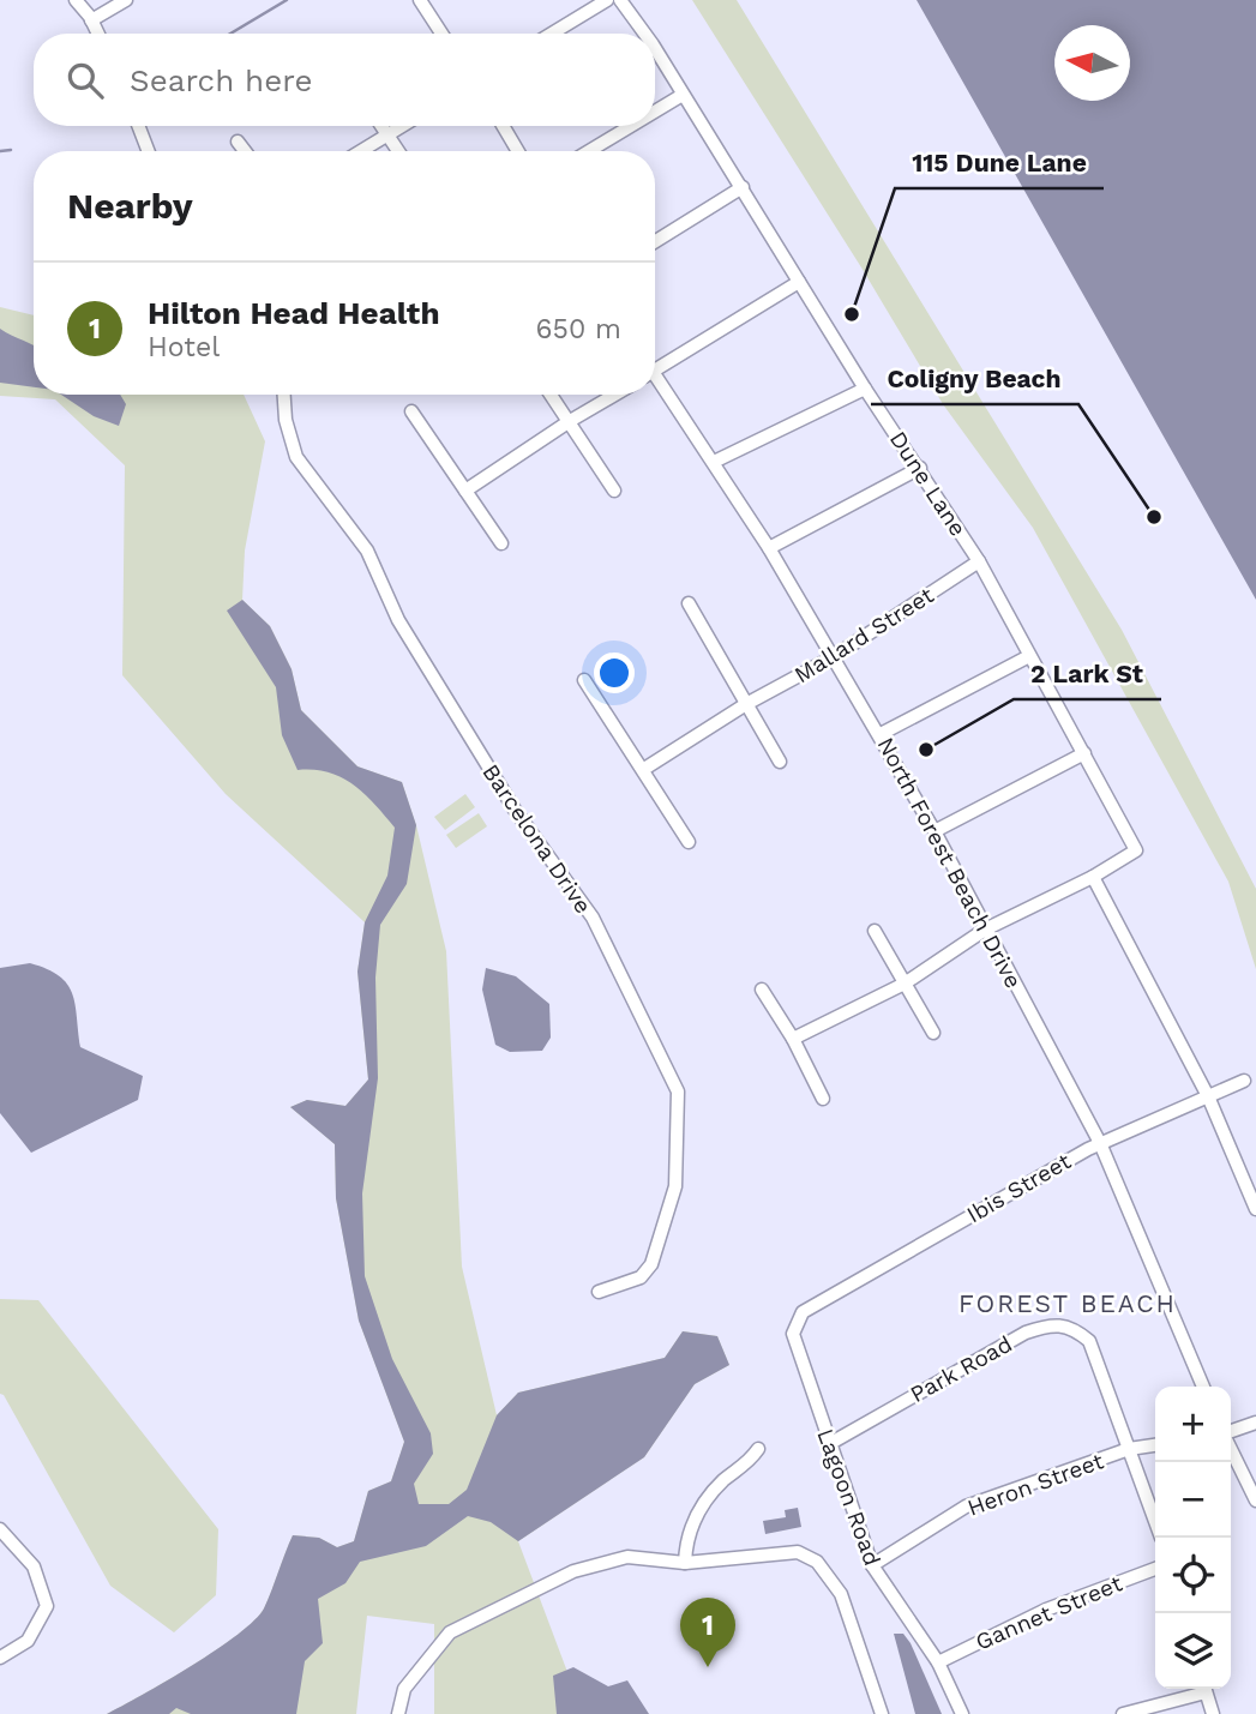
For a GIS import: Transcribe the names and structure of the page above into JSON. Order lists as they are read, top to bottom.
{
  "streets": {
    "street": [
      "Dune Lane",
      "Mallard Street",
      "Barcelona Drive",
      "North Forest Beach Drive",
      "Ibis Street",
      "Park Road",
      "Heron Street",
      "Lagoon Road",
      "Gannet Street"
    ]
  },
  "crossings": [
    ["Dune Lane", "Mallard Street"],
    ["Mallard Street", "North Forest Beach Drive"],
    ["North Forest Beach Drive", "Ibis Street"],
    ["Ibis Street", "Lagoon Road"],
    ["Park Road", "Heron Street"],
    ["Park Road", "Lagoon Road"],
    ["Heron Street", "Lagoon Road"],
    ["Lagoon Road", "Gannet Street"]
  ],
  "districts": ["FOREST BEACH"],
  "places": ["115 Dune Lane", "Coligny Beach", "2 Lark St"],
  "north": "left",
  "page": {
    "search": "Search here",
    "heading": "Nearby",
    "list": [
      {
        "mark": "1",
        "name": "Hilton Head Health",
        "note": "Hotel",
        "value": "650 m"
      }
    ],
    "map_buttons": ["+", "−"],
    "pins": "1"
  }
}
